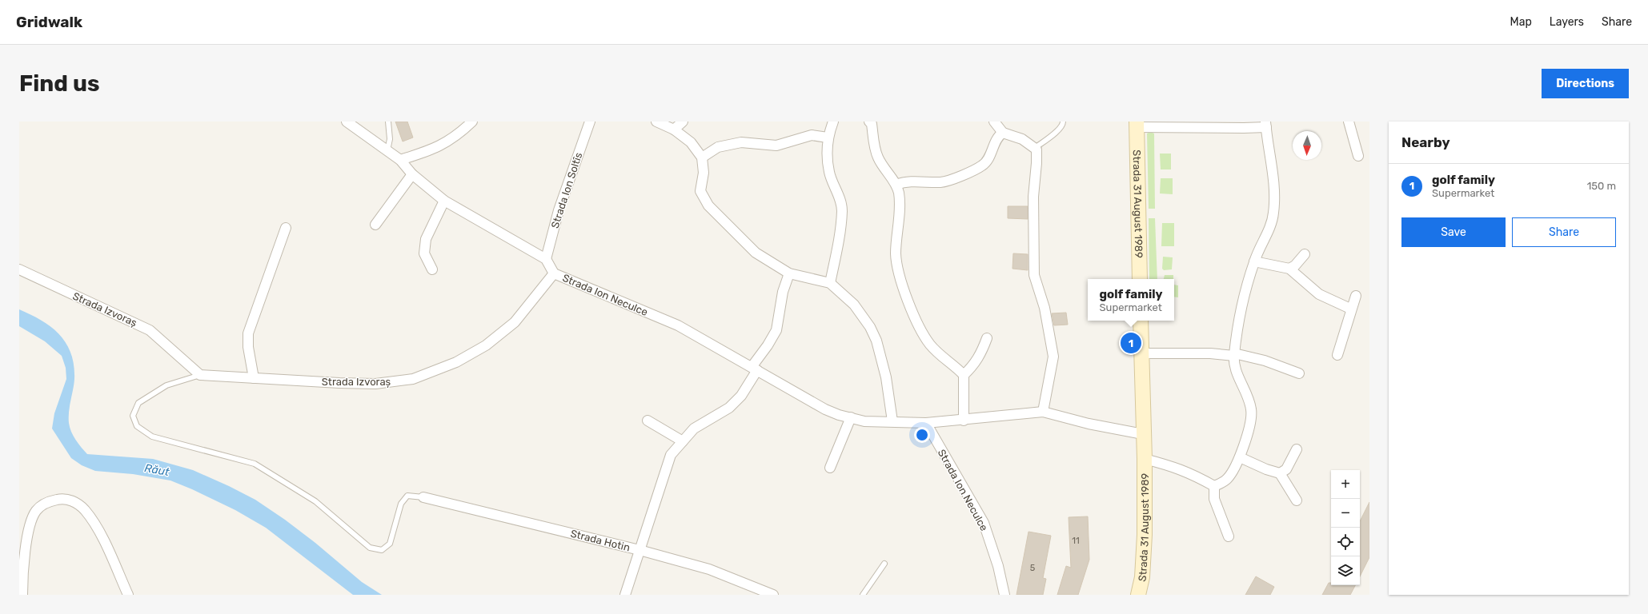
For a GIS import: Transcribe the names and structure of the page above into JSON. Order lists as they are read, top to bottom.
{
  "streets": {
    "main road": ["Strada 31 August 1989"],
    "street": [
      "Strada Ion Soltîs",
      "Strada Ion Neculce",
      "Strada Izvoraș",
      "Strada Hotin"
    ]
  },
  "crossings": [
    ["Strada Ion Soltîs", "Strada Ion Neculce"],
    ["Strada Ion Neculce", "Strada Izvoraș"]
  ],
  "water": ["Răut"],
  "house_numbers": ["11", "5"],
  "north": "bottom",
  "page": {
    "header": "Gridwalk",
    "nav": ["Map", "Layers", "Share"],
    "buttons": [
      "Directions",
      ["Save", "Share"]
    ],
    "title": "Find us",
    "heading": "Nearby",
    "list": [
      {
        "mark": "1",
        "name": "golf family",
        "note": "Supermarket",
        "value": "150 m"
      }
    ],
    "popup": ["golf family", "Supermarket"],
    "pins": "1",
    "map_buttons": ["+", "−"]
  }
}
